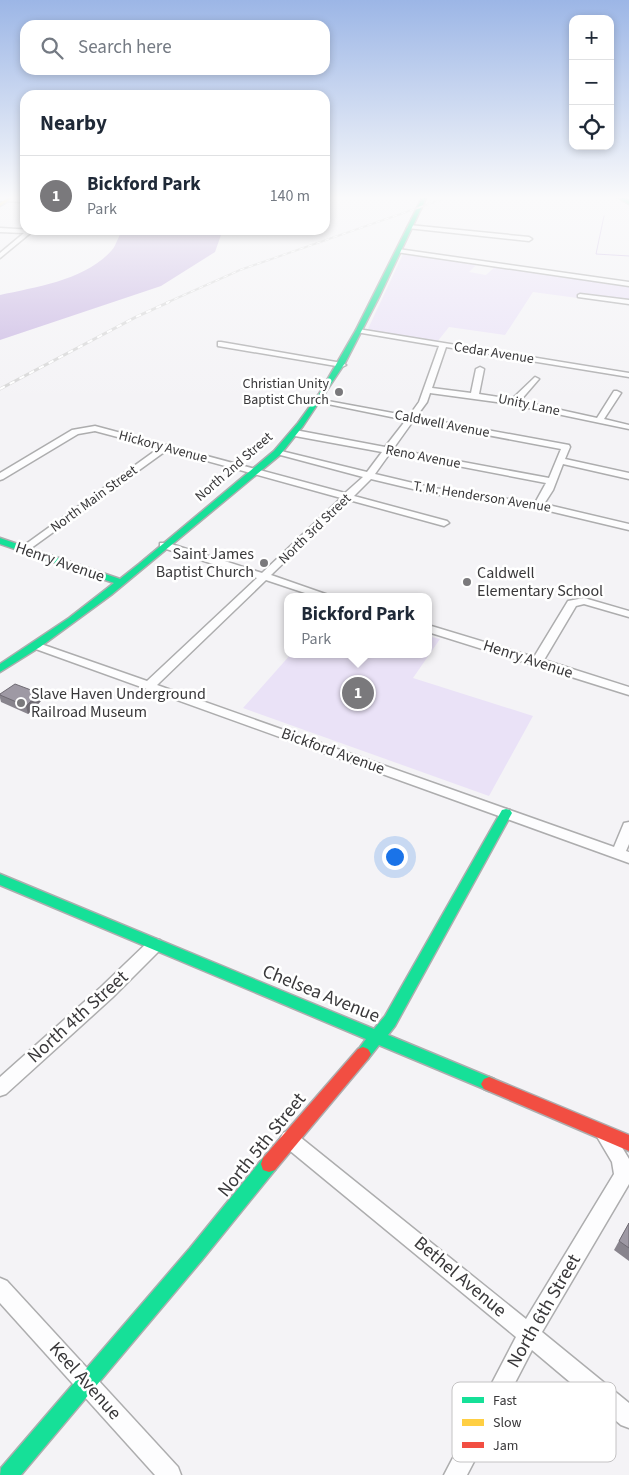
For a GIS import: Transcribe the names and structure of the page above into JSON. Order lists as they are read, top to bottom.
{
  "streets": {
    "main road": [
      "North 2nd Street",
      "Henry Avenue",
      "Chelsea Avenue",
      "North 5th Street"
    ],
    "street": [
      "Cedar Avenue",
      "Unity Lane",
      "Caldwell Avenue",
      "Hickory Avenue",
      "Reno Avenue",
      "T. M. Henderson Avenue",
      "North Main Street",
      "North 3rd Street",
      "Bickford Avenue",
      "North 4th Street",
      "Bethel Avenue",
      "North 6th Street",
      "Keel Avenue"
    ]
  },
  "crossings": [
    ["Cedar Avenue", "North 2nd Street"],
    ["Cedar Avenue", "North 3rd Street"],
    ["Unity Lane", "North 3rd Street"],
    ["Caldwell Avenue", "North 2nd Street"],
    ["Caldwell Avenue", "North 3rd Street"],
    ["Hickory Avenue", "North 2nd Street"],
    ["Hickory Avenue", "North Main Street"],
    ["Hickory Avenue", "North 3rd Street"],
    ["Reno Avenue", "North 2nd Street"],
    ["Reno Avenue", "North 3rd Street"],
    ["North 2nd Street", "T. M. Henderson Avenue"],
    ["North 2nd Street", "Henry Avenue"],
    ["North 2nd Street", "Bickford Avenue"],
    ["T. M. Henderson Avenue", "North 3rd Street"],
    ["North Main Street", "Henry Avenue"],
    ["North 3rd Street", "Bickford Avenue"],
    ["Bickford Avenue", "North 5th Street"],
    ["Chelsea Avenue", "North 4th Street"],
    ["Chelsea Avenue", "North 5th Street"],
    ["Chelsea Avenue", "North 6th Street"],
    ["North 5th Street", "Bethel Avenue"],
    ["North 5th Street", "Keel Avenue"],
    ["Bethel Avenue", "North 6th Street"]
  ],
  "places": [
    "Christian Unity Baptist Church",
    "Saint James Baptist Church",
    "Caldwell Elementary School",
    "Slave Haven Underground Railroad Museum"
  ],
  "legend": ["Fast", "Slow", "Jam"],
  "page": {
    "map_buttons": ["+", "−"],
    "search": "Search here",
    "heading": "Nearby",
    "list": [
      {
        "mark": "1",
        "name": "Bickford Park",
        "note": "Park",
        "value": "140 m"
      }
    ],
    "popup": ["Bickford Park", "Park"],
    "pins": "1"
  }
}
